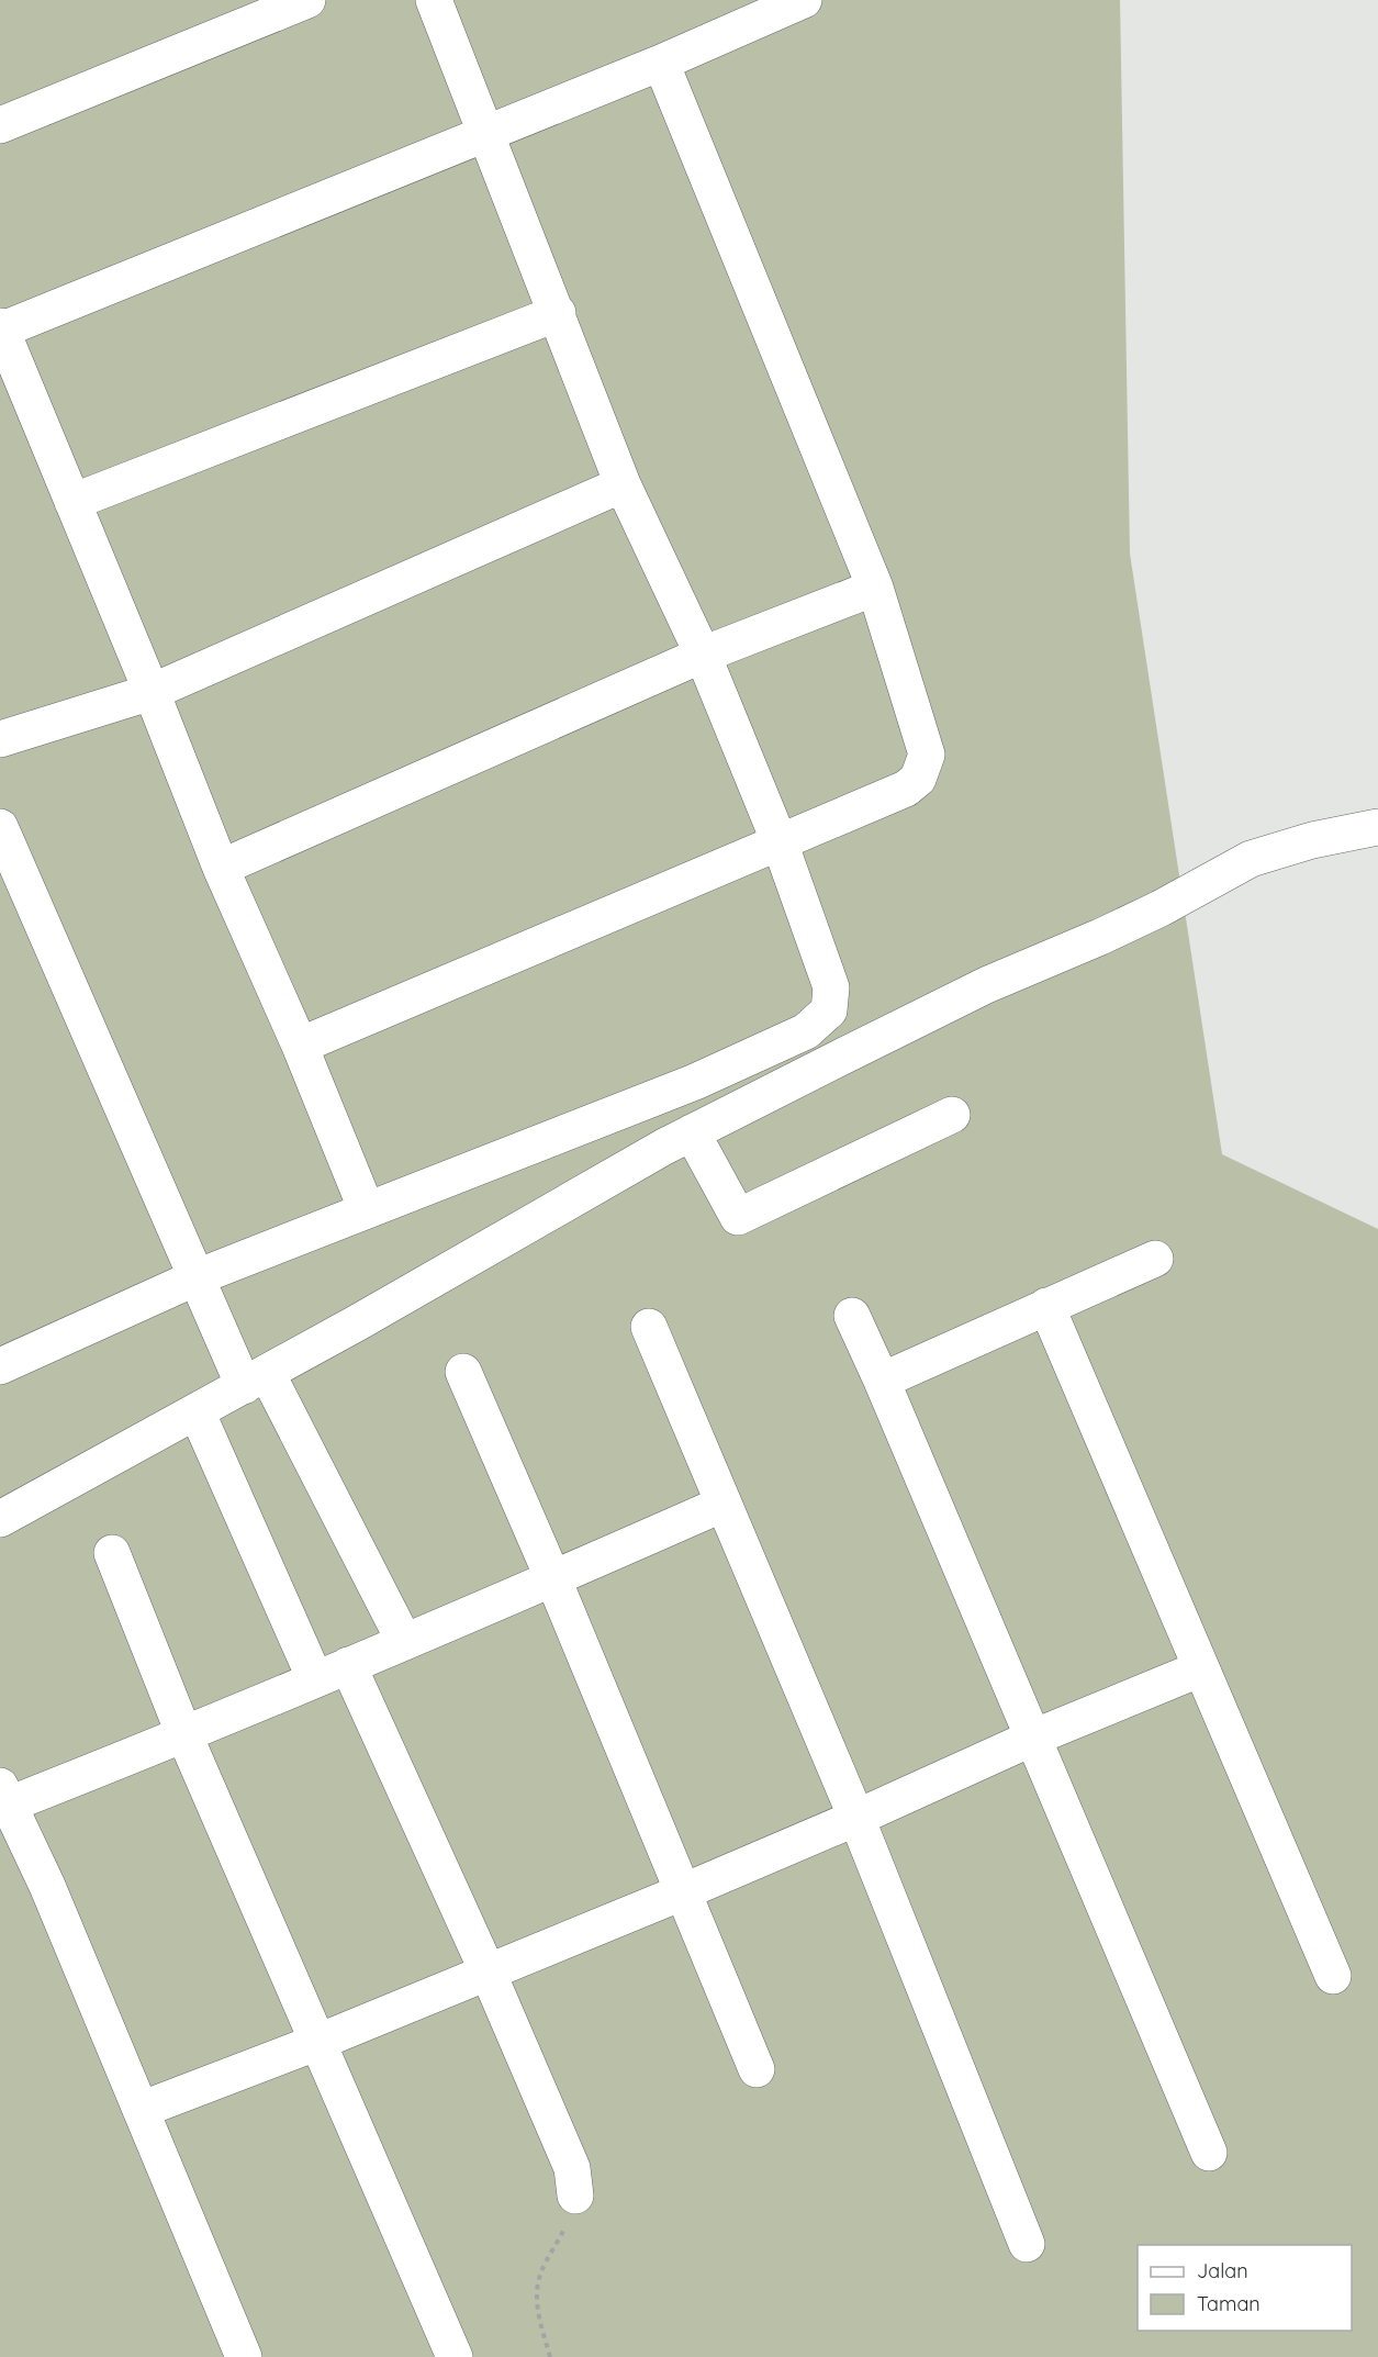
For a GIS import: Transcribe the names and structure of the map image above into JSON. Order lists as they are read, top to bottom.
{
  "legend": ["Jalan", "Taman"]
}
